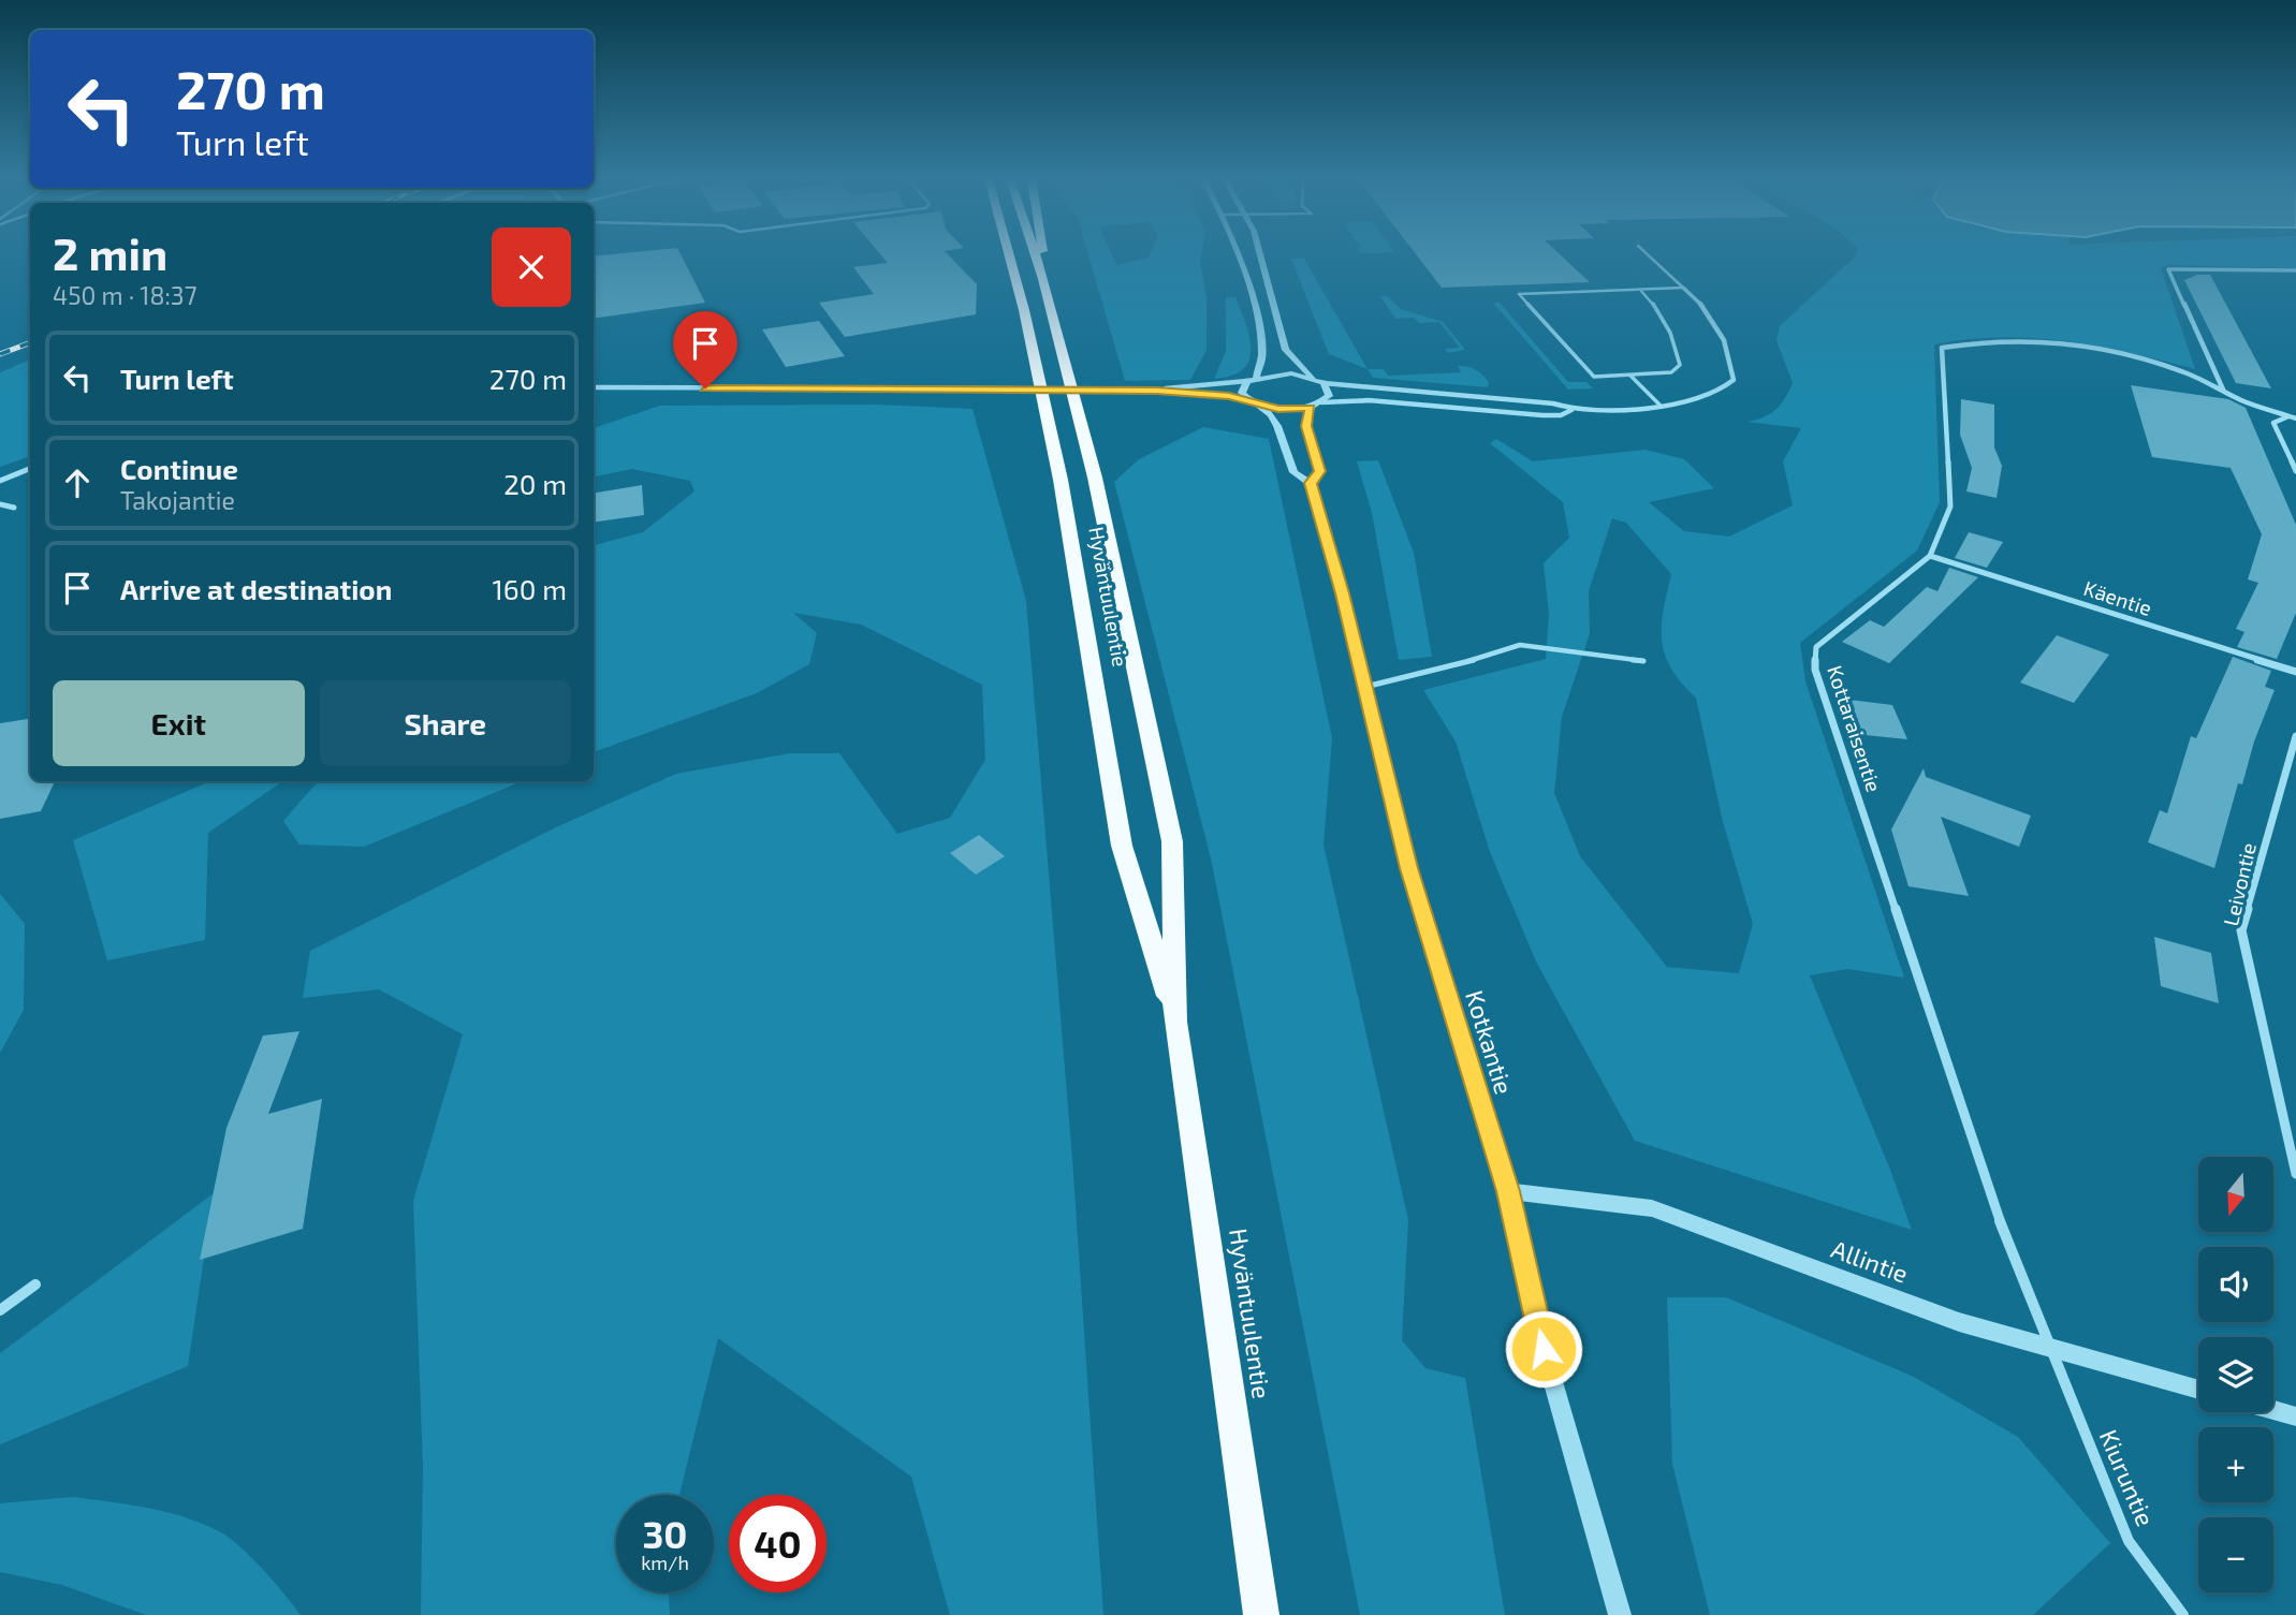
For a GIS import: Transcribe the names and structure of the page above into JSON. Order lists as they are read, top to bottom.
{
  "streets": {
    "highway": ["Hyväntuulentie"],
    "street": [
      "Käentie",
      "Kottaraisentie",
      "Leivontie",
      "Kotkantie",
      "Allintie",
      "Kiuruntie"
    ]
  },
  "crossings": [
    ["Käentie", "Kottaraisentie"],
    ["Kottaraisentie", "Allintie"],
    ["Kottaraisentie", "Kiuruntie"],
    ["Kotkantie", "Allintie"],
    ["Allintie", "Kiuruntie"]
  ],
  "north": "bottom",
  "page": {
    "turn": ["270 m", "Turn left"],
    "heading": ["2 min", "450 m · 18:37"],
    "list": [
      {
        "name": "Turn left",
        "value": "270 m"
      },
      {
        "name": "Continue",
        "note": "Takojantie",
        "value": "20 m"
      },
      {
        "name": "Arrive at destination",
        "value": "160 m"
      }
    ],
    "buttons": ["Exit", "Share"],
    "map_buttons": ["+", "−"],
    "speed": "30 km/h",
    "limit": "40"
  }
}
